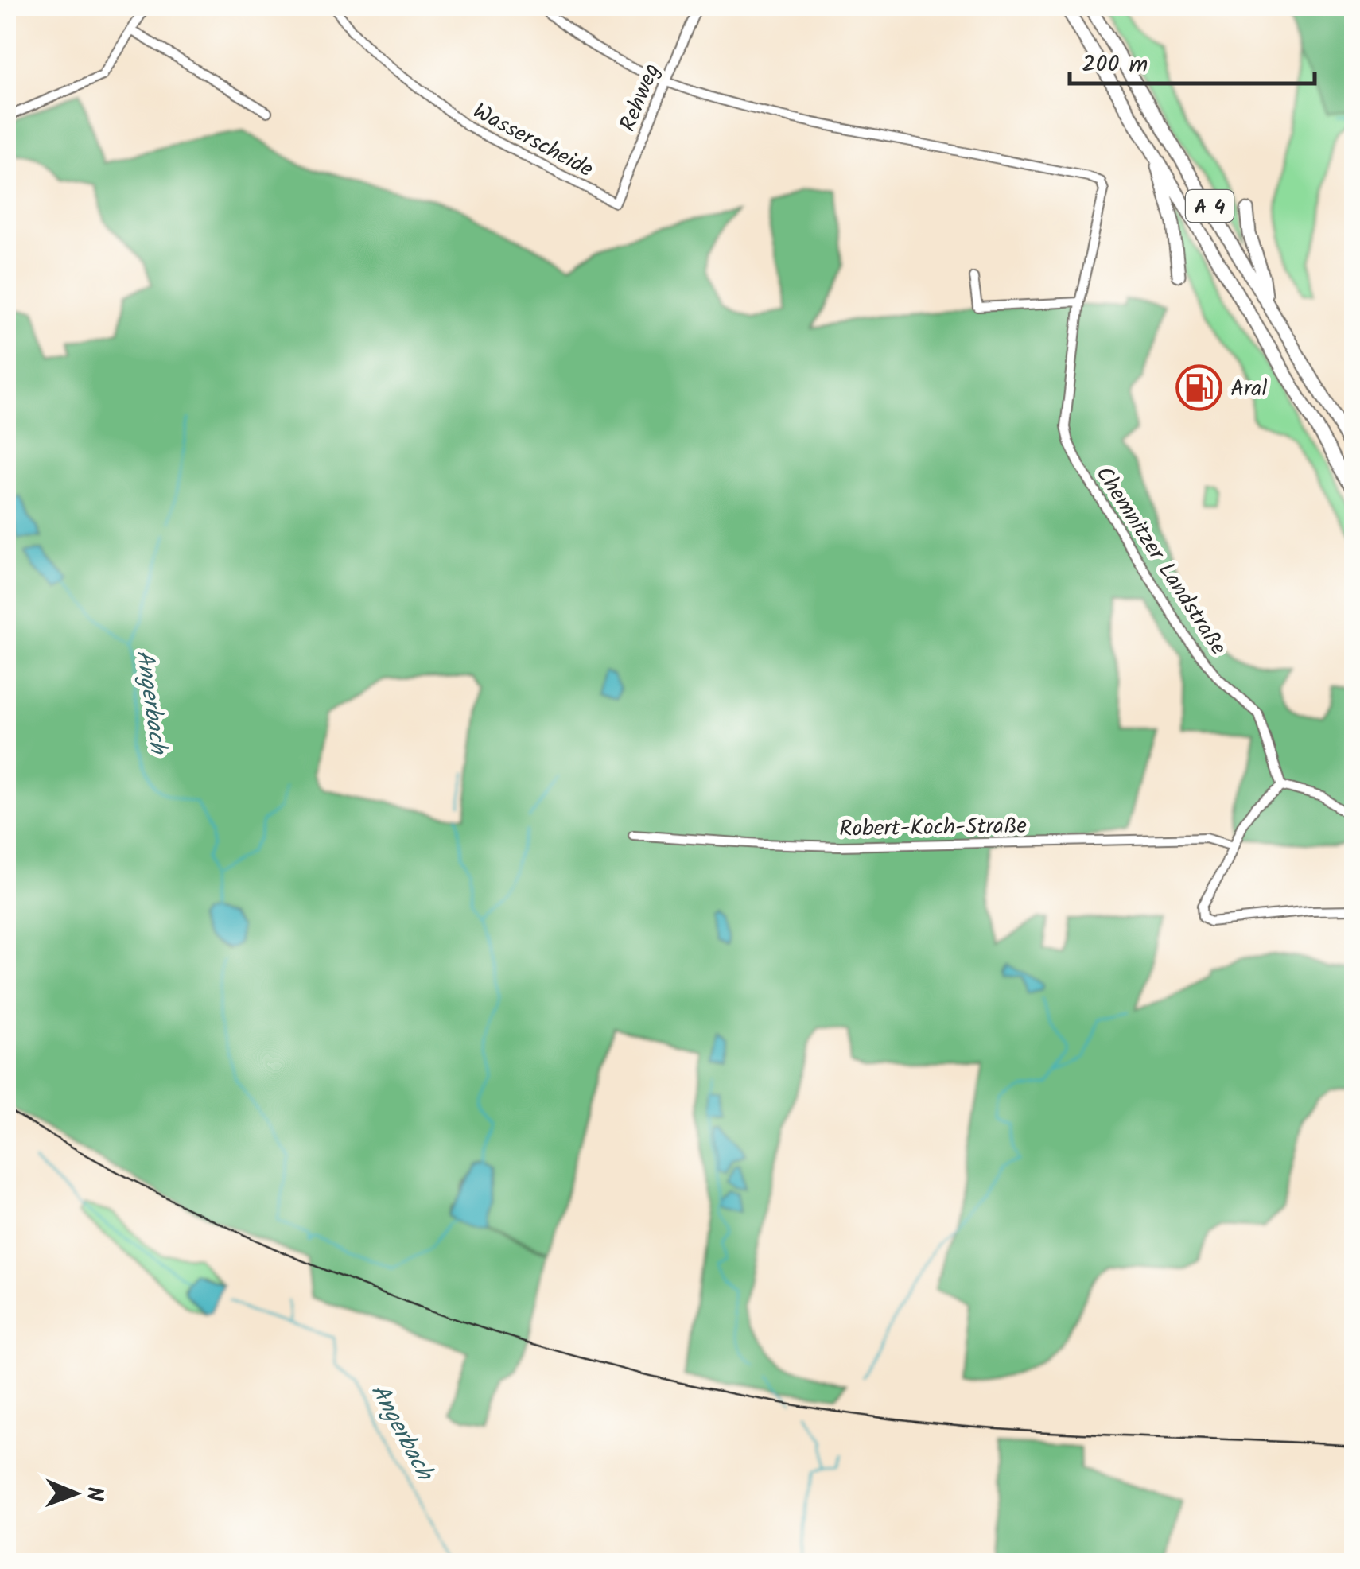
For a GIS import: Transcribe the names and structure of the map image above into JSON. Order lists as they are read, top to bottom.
{
  "streets": {
    "highway": ["A 4"],
    "street": [
      "Rehweg",
      "Wasserscheide",
      "Chemnitzer Landstraße",
      "Robert-Koch-Straße"
    ]
  },
  "crossings": [
    ["Rehweg", "Wasserscheide"],
    ["Rehweg", "Chemnitzer Landstraße"]
  ],
  "water": ["Angerbach"],
  "places": {
    "fuel station": ["Aral"]
  },
  "scale_bar": "200 m",
  "north": "right"
}
